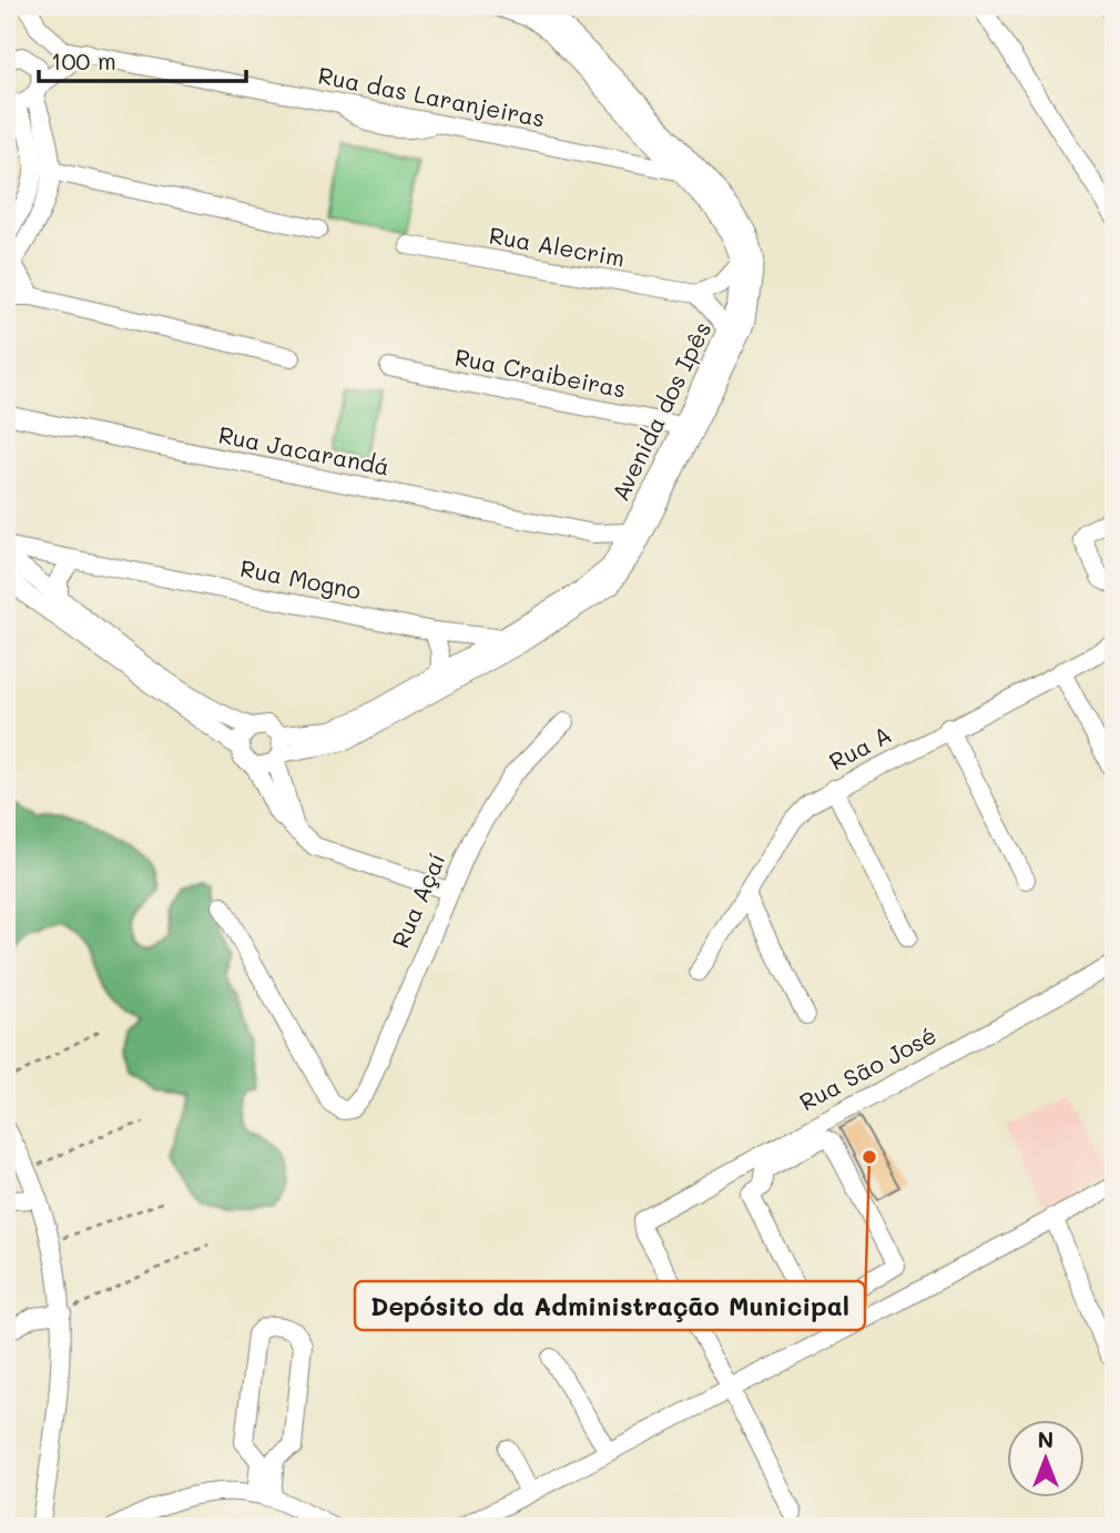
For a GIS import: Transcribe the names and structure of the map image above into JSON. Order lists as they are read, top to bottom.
{
  "streets": {
    "street": [
      "Rua das Laranjeiras",
      "Rua Alecrim",
      "Rua Craibeiras",
      "Avenida dos Ipês",
      "Rua Jacarandá",
      "Rua Mogno",
      "Rua A",
      "Rua Açaí",
      "Rua São José"
    ]
  },
  "crossings": [
    ["Rua das Laranjeiras", "Avenida dos Ipês"],
    ["Rua Craibeiras", "Avenida dos Ipês"],
    ["Avenida dos Ipês", "Rua Jacarandá"],
    ["Avenida dos Ipês", "Rua Mogno"]
  ],
  "places": ["Depósito da Administração Municipal"],
  "scale_bar": "100 m",
  "north": "top"
}
